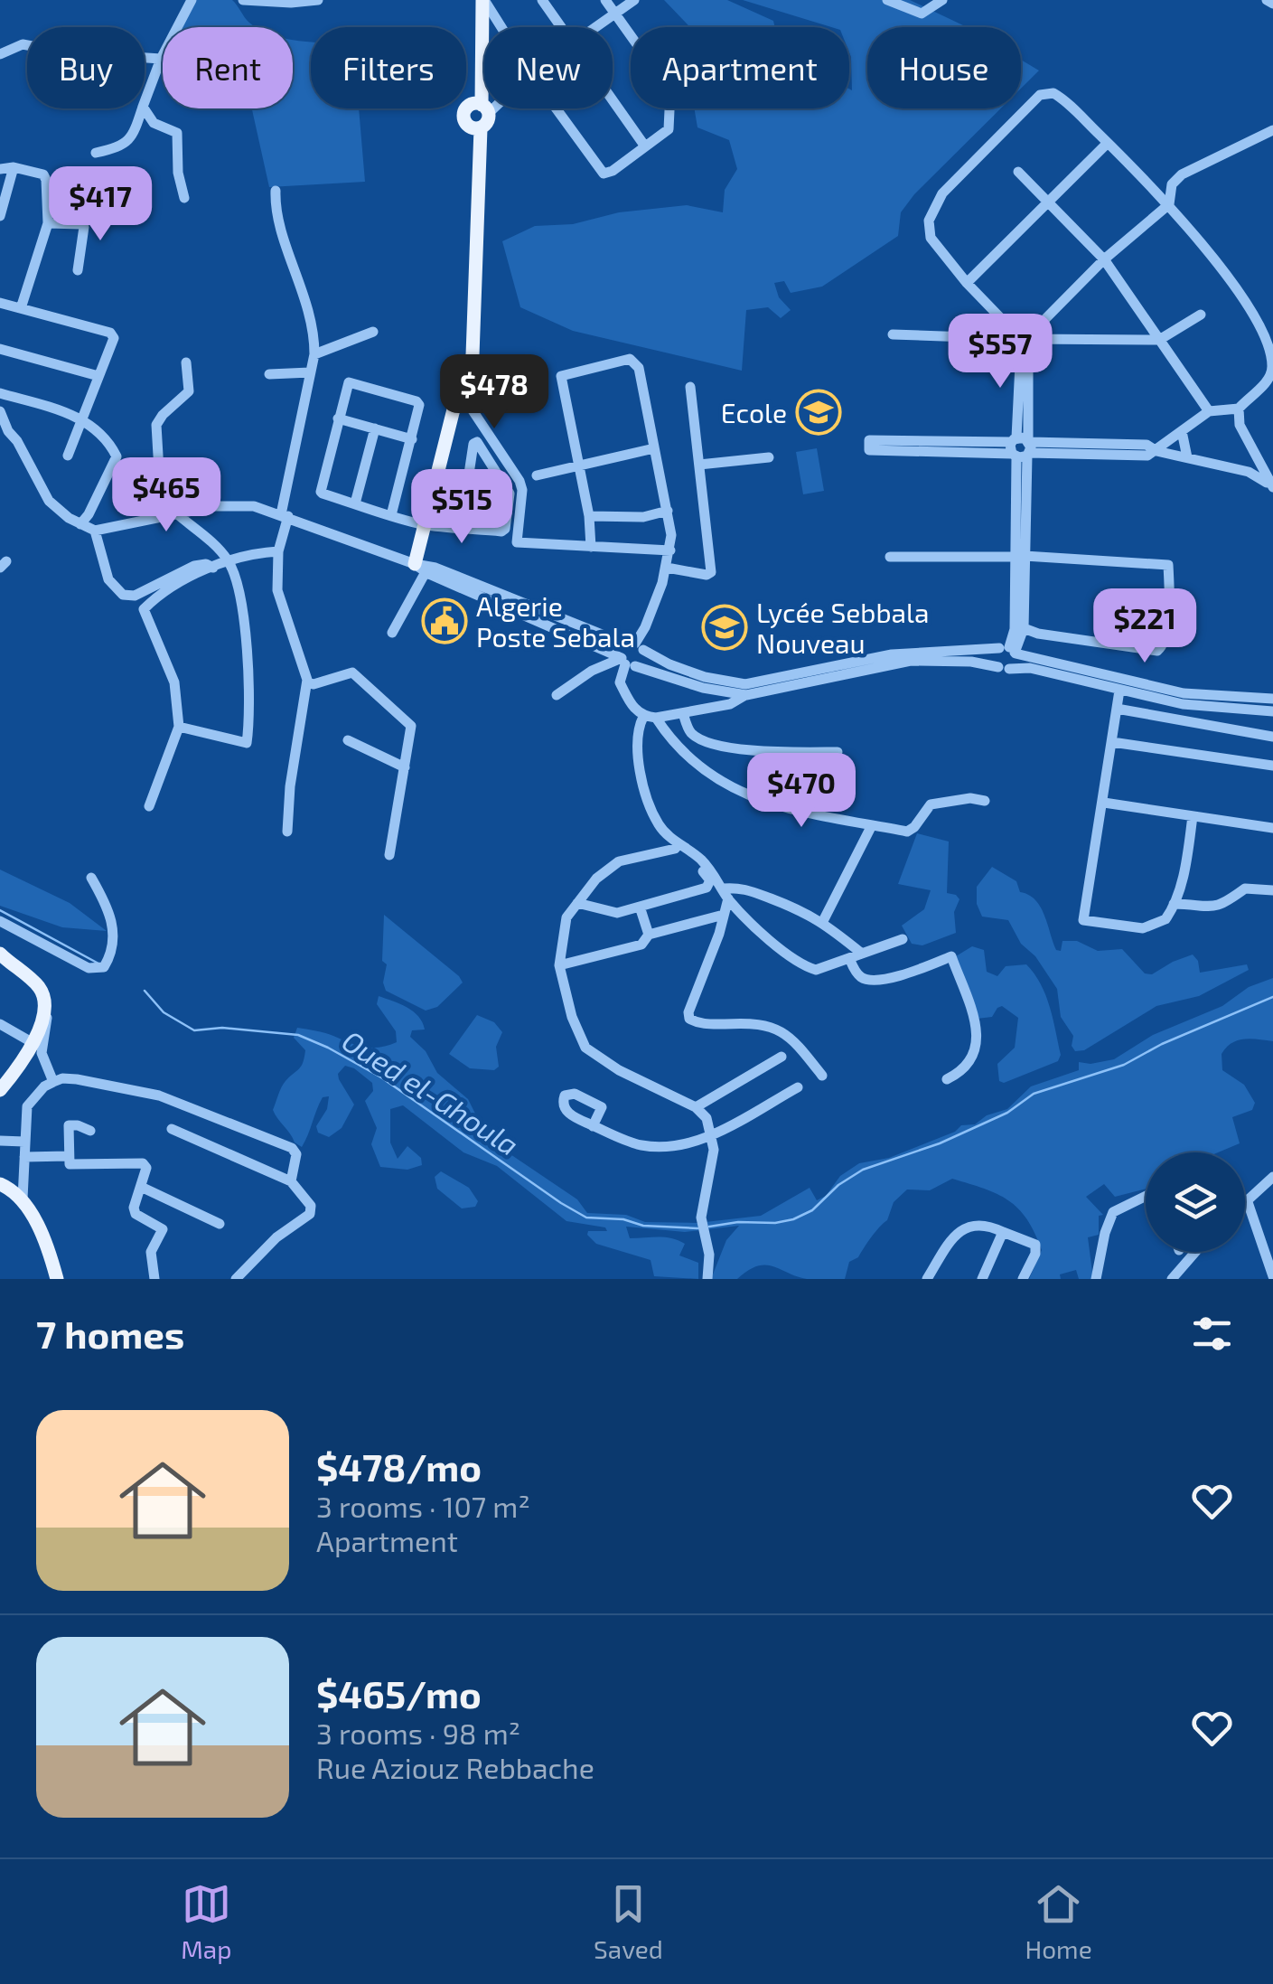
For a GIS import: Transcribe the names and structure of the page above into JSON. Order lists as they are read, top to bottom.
{
  "water": ["Oued el-Ghoula"],
  "places": {
    "school or university": ["Ecole", "Lycée Sebbala Nouveau"],
    "public building": ["Algerie Poste Sebala"]
  },
  "page": {
    "chip": [
      "Buy",
      "Rent",
      "Filters",
      "New",
      "Apartment",
      "House"
    ],
    "price": [
      "$417",
      "$557",
      "$478",
      "$465",
      "$515",
      "$221",
      "$470"
    ],
    "heading": "7 homes",
    "list": [
      {
        "name": "$478/mo",
        "note": "3 rooms · 107 m² · Apartment"
      },
      {
        "name": "$465/mo",
        "note": "3 rooms · 98 m² · Rue Aziouz Rebbache"
      }
    ],
    "tabs": ["Map", "Saved", "Home"]
  }
}
